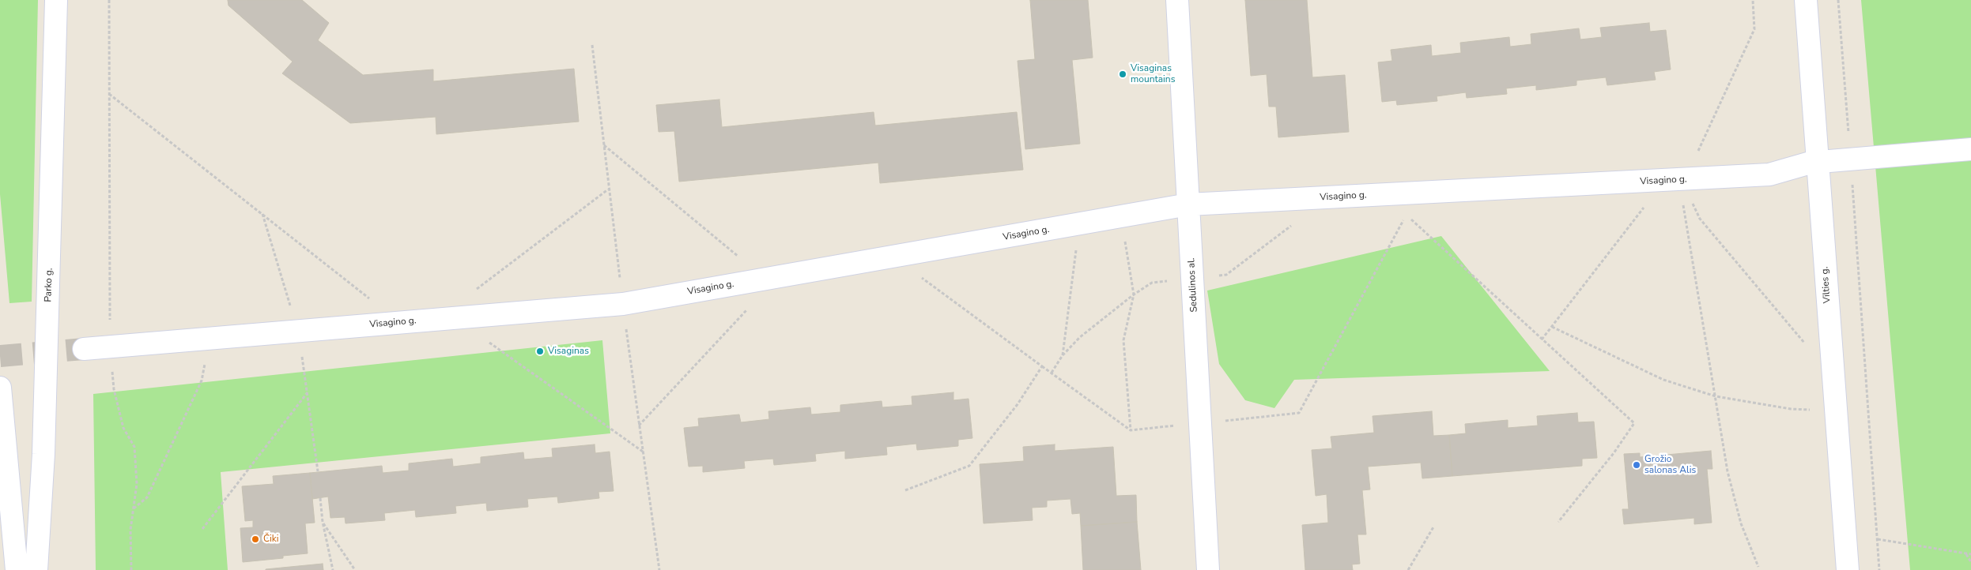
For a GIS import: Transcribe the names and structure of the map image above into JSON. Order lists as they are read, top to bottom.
{
  "streets": {
    "street": [
      "Visagino g.",
      "Parko g.",
      "Sedulinos al.",
      "Vilties g."
    ]
  },
  "crossings": [
    ["Visagino g.", "Sedulinos al."],
    ["Visagino g.", "Vilties g."]
  ],
  "places": [
    "Visaginas mountains",
    "Visaginas",
    "Grožio salonas Alis",
    "Čiki"
  ]
}
